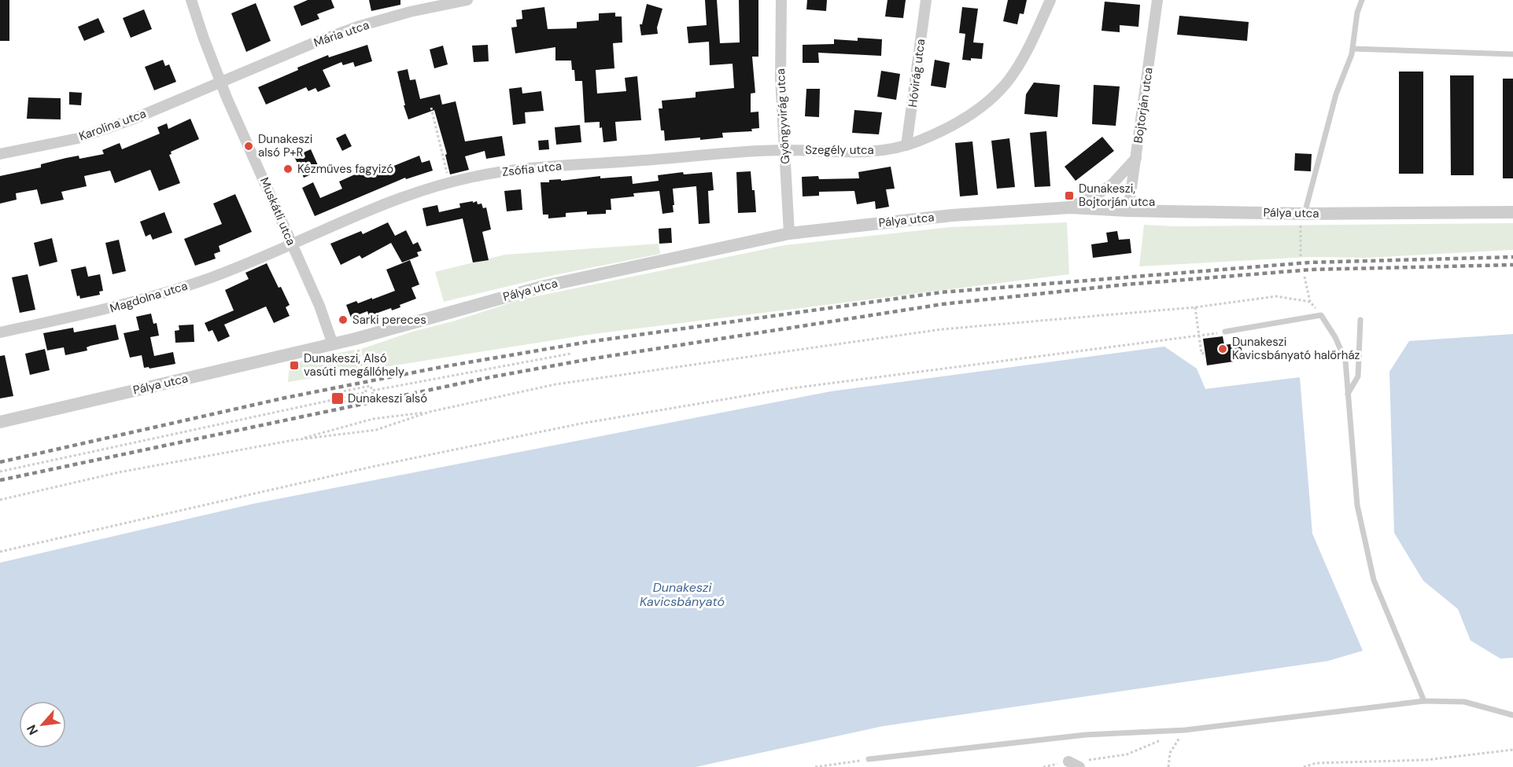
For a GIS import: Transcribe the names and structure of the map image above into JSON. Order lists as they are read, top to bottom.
{
  "streets": {
    "street": [
      "Mária utca",
      "Hóvirág utca",
      "Bojtorján utca",
      "Gyöngyvirág utca",
      "Karolina utca",
      "Szegély utca",
      "Zsófia utca",
      "Muskátli utca",
      "Pálya utca",
      "Magdolna utca"
    ]
  },
  "crossings": [
    ["Mária utca", "Karolina utca"],
    ["Mária utca", "Muskátli utca"],
    ["Hóvirág utca", "Szegély utca"],
    ["Bojtorján utca", "Pálya utca"],
    ["Gyöngyvirág utca", "Szegély utca"],
    ["Gyöngyvirág utca", "Zsófia utca"],
    ["Gyöngyvirág utca", "Pálya utca"],
    ["Karolina utca", "Muskátli utca"],
    ["Szegély utca", "Zsófia utca"],
    ["Zsófia utca", "Muskátli utca"],
    ["Zsófia utca", "Magdolna utca"],
    ["Muskátli utca", "Pálya utca"],
    ["Muskátli utca", "Magdolna utca"]
  ],
  "water": ["Dunakeszi Kavicsbányató"],
  "places": {
    "other": [
      "Dunakeszi alsó P+R",
      "Kézműves fagyizó",
      "Sarki pereces",
      "Dunakeszi Kavicsbányató halőrház"
    ],
    "transit": ["Dunakeszi, Bojtorján utca", "Dunakeszi, Alsó vasúti megállóhely", "Dunakeszi alsó"]
  },
  "north": "bottom left"
}
